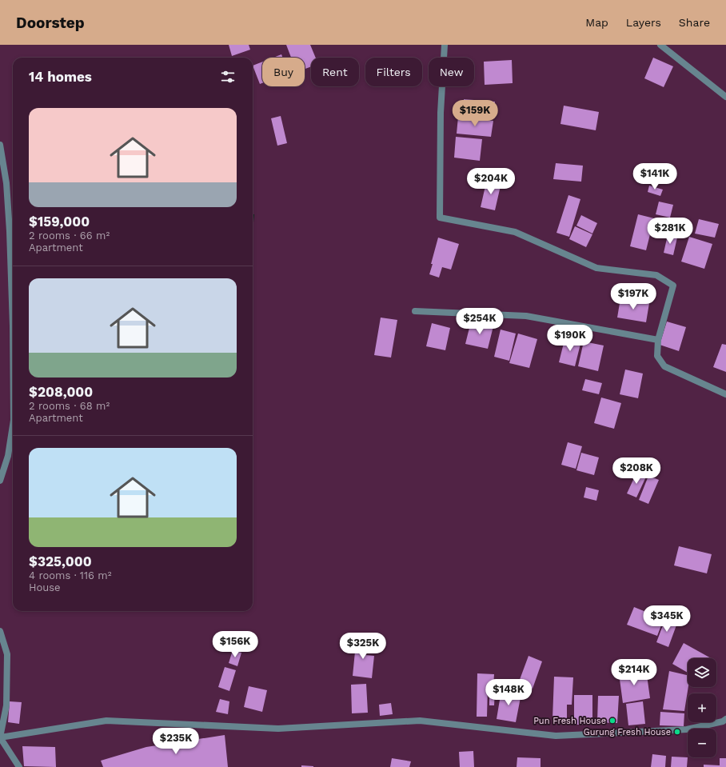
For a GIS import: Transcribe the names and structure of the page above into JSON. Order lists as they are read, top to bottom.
{
  "places": ["Pun Fresh House", "Gurung Fresh House"],
  "page": {
    "header": "Doorstep",
    "nav": ["Map", "Layers", "Share"],
    "chip": [
      "Buy",
      "Rent",
      "Filters",
      "New"
    ],
    "heading": "14 homes",
    "list": [
      {
        "name": "$159,000",
        "note": "2 rooms · 66 m² · Apartment"
      },
      {
        "name": "$208,000",
        "note": "2 rooms · 68 m² · Apartment"
      },
      {
        "name": "$325,000",
        "note": "4 rooms · 116 m² · House"
      }
    ],
    "price": [
      "$159K",
      "$141K",
      "$204K",
      "$281K",
      "$197K",
      "$254K",
      "$190K",
      "$208K",
      "$345K",
      "$156K",
      "$325K",
      "$214K",
      "$148K",
      "$235K"
    ],
    "map_buttons": ["+", "−"]
  }
}
